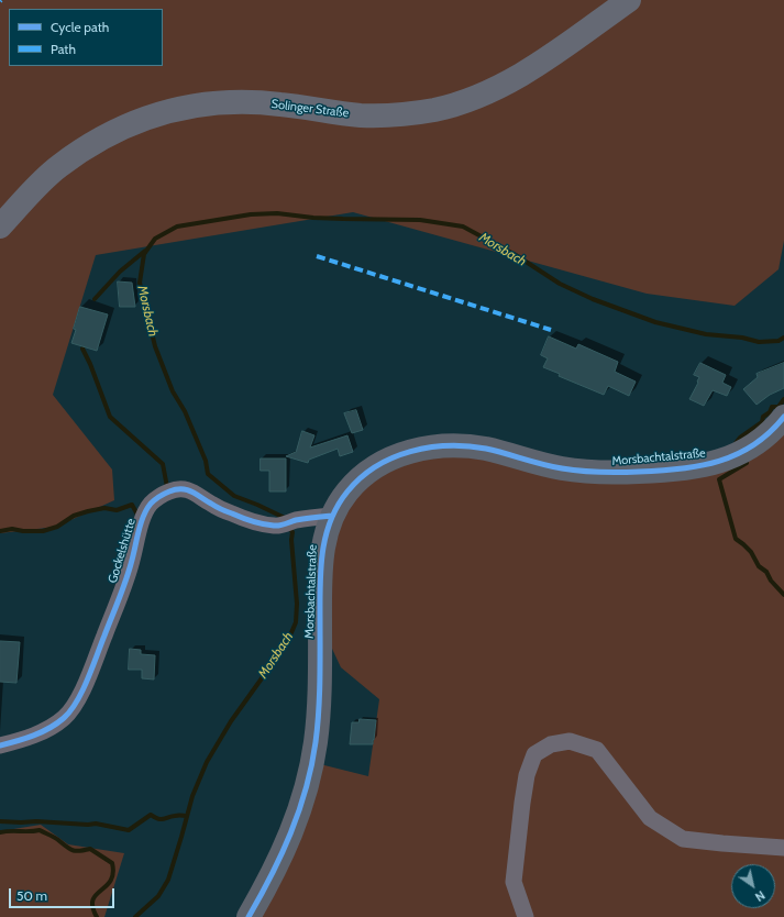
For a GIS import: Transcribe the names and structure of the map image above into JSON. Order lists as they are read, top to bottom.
{
  "streets": {
    "main road": ["Solinger Straße", "Morsbachtalstraße"],
    "street": ["Gockelshütte"]
  },
  "crossings": [
    ["Morsbachtalstraße", "Gockelshütte"]
  ],
  "water": ["Morsbach"],
  "legend": ["Cycle path", "Path"],
  "scale_bar": "50 m",
  "north": "bottom right"
}
